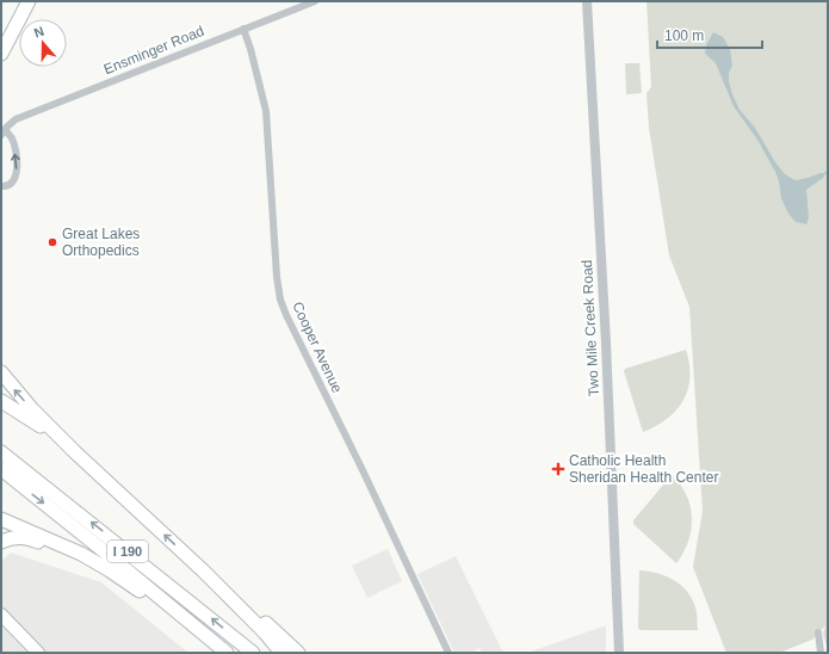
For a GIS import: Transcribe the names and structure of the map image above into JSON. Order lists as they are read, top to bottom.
{
  "streets": {
    "highway": ["I 190"],
    "street": ["Ensminger Road", "Two Mile Creek Road", "Cooper Avenue"]
  },
  "crossings": [
    ["Ensminger Road", "Cooper Avenue"]
  ],
  "places": {
    "other": ["Great Lakes Orthopedics"],
    "health": ["Catholic Health Sheridan Health Center"]
  },
  "scale_bar": "100 m",
  "north": "top"
}
